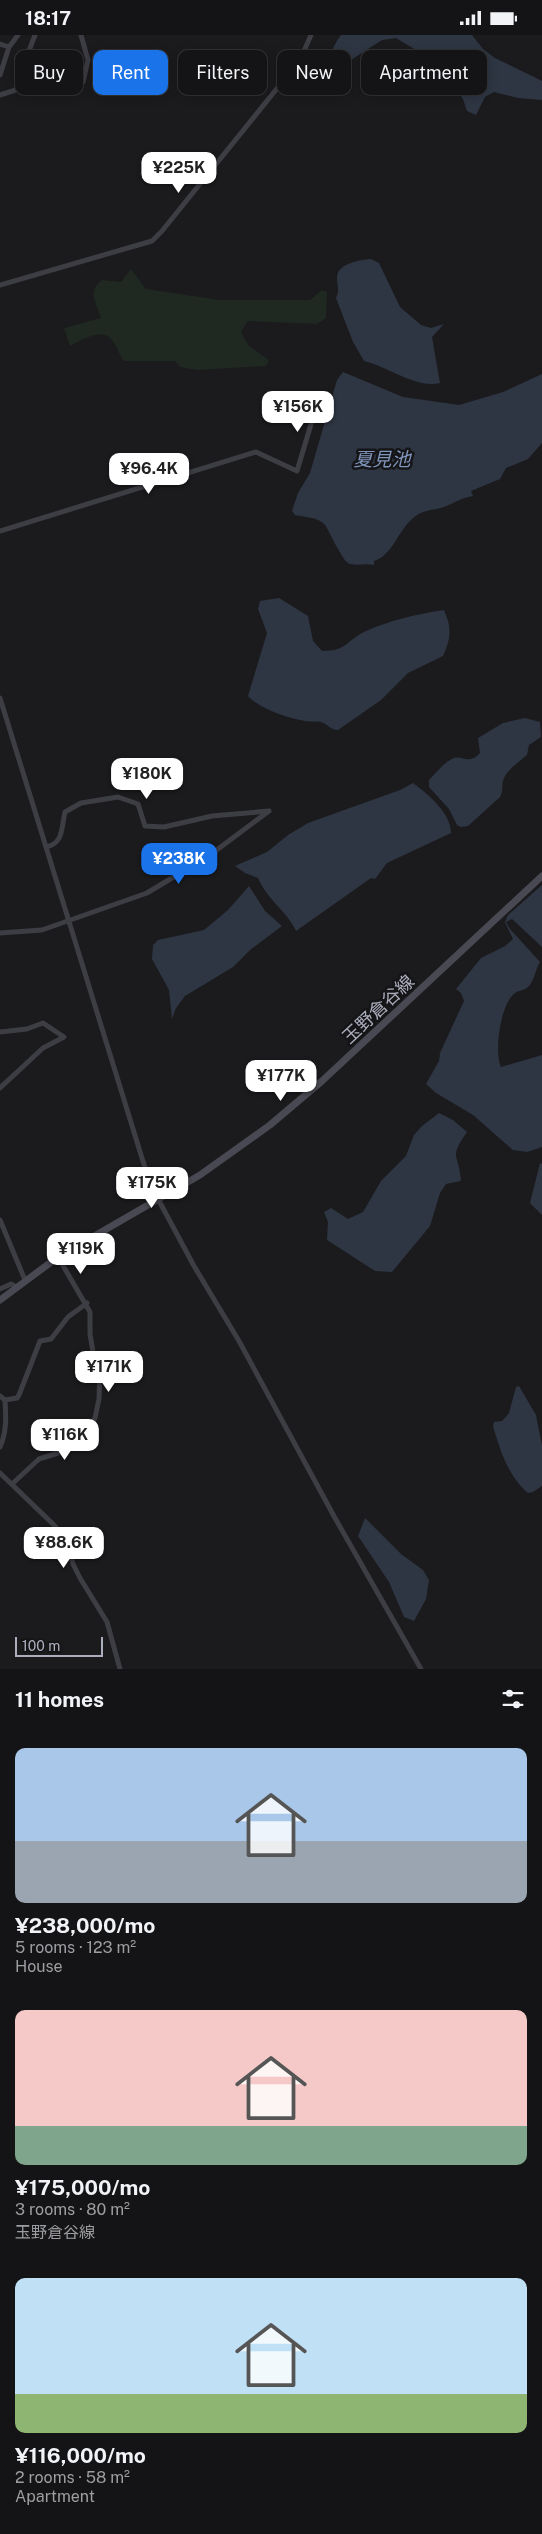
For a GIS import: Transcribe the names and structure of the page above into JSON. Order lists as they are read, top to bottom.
{
  "streets": {
    "main road": ["玉野倉谷線"]
  },
  "water": ["夏見池"],
  "scale_bar": "100 m",
  "page": {
    "status": "18:17",
    "chip": [
      "Buy",
      "Rent",
      "Filters",
      "New",
      "Apartment"
    ],
    "price": [
      "¥225K",
      "¥156K",
      "¥96.4K",
      "¥180K",
      "¥238K",
      "¥177K",
      "¥175K",
      "¥119K",
      "¥171K",
      "¥116K",
      "¥88.6K"
    ],
    "scale": "100 m",
    "heading": "11 homes",
    "list": [
      {
        "name": "¥238,000/mo",
        "note": "5 rooms · 123 m² · House"
      },
      {
        "name": "¥175,000/mo",
        "note": "3 rooms · 80 m² · 玉野倉谷線"
      },
      {
        "name": "¥116,000/mo",
        "note": "2 rooms · 58 m² · Apartment"
      }
    ]
  }
}
